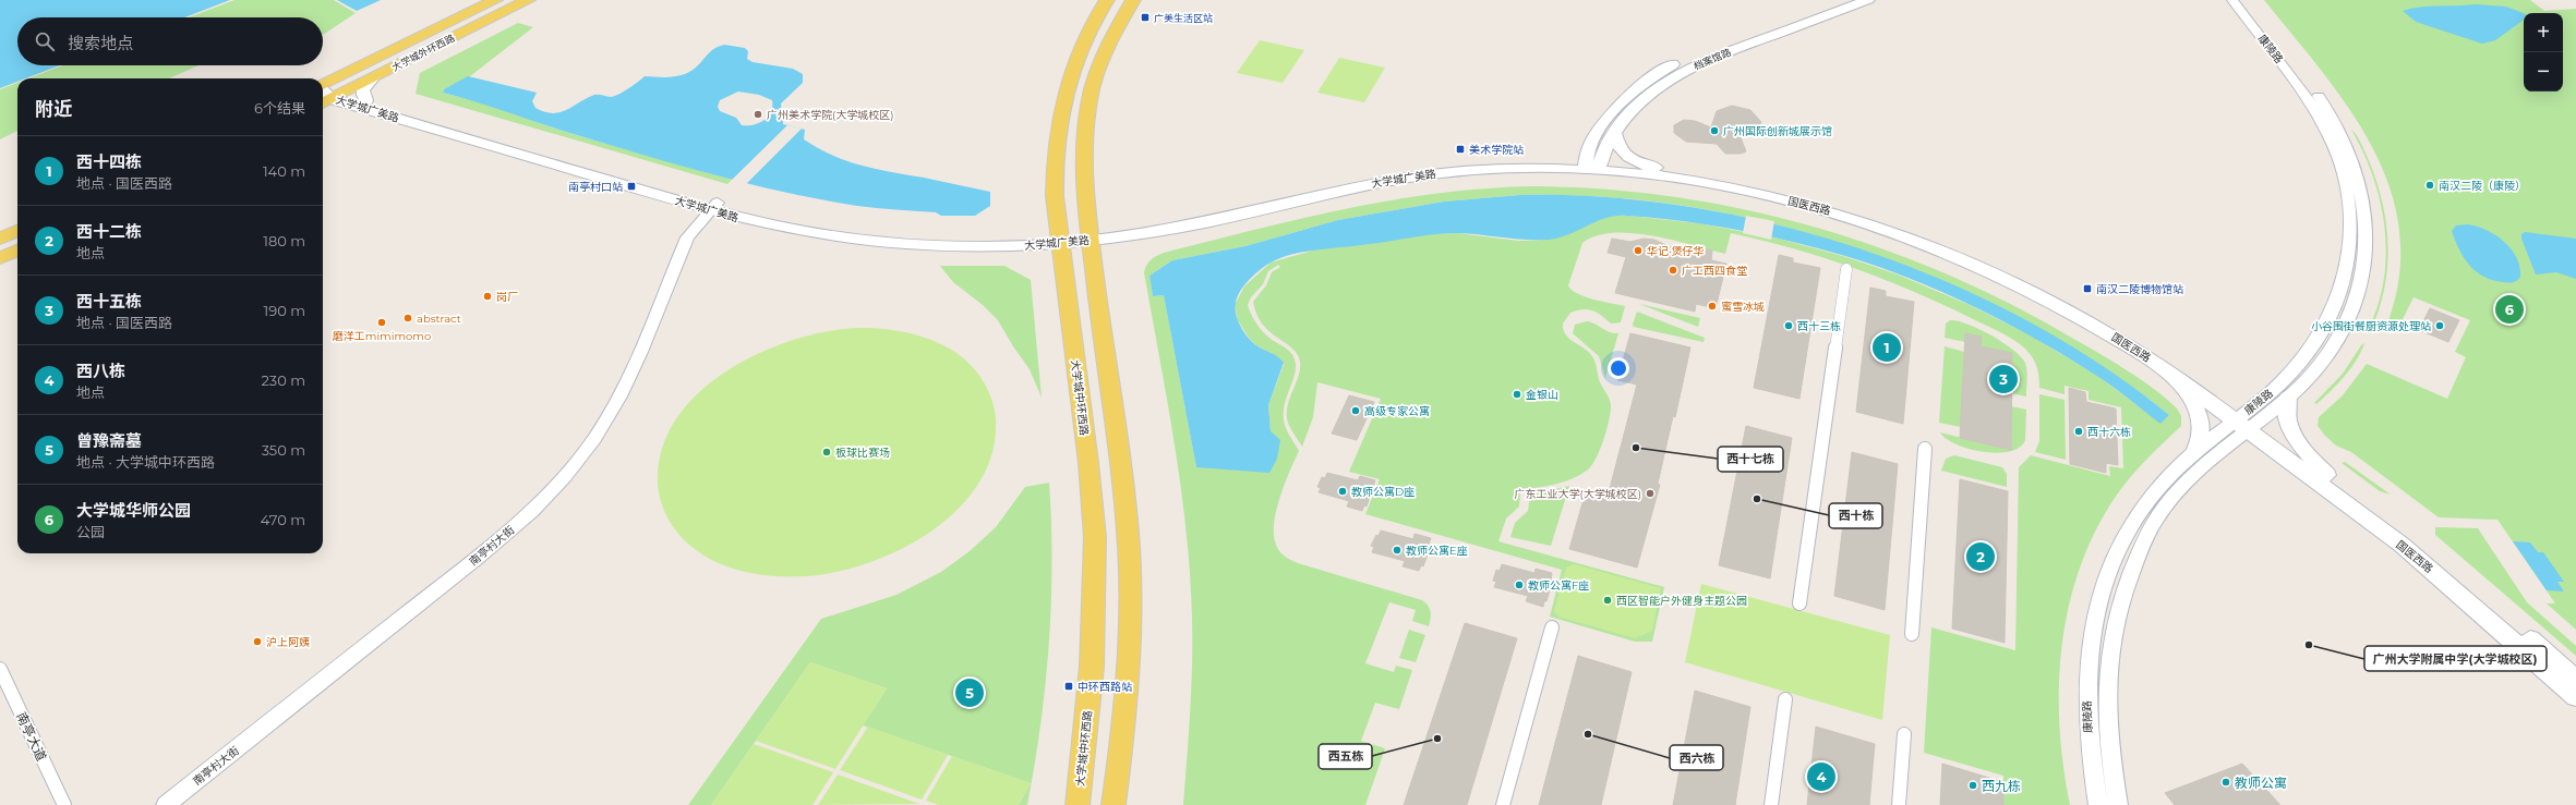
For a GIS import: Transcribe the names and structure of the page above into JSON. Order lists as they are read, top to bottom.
{
  "streets": {
    "main road": [
      "大学城外环西路",
      "档案馆路",
      "大学城广美路",
      "国医西路",
      "大学城中环西路"
    ],
    "street": ["康陵路", "南亭村大街", "南亭大道"]
  },
  "crossings": [
    ["康陵路", "国医西路"],
    ["大学城外环西路", "大学城广美路"],
    ["档案馆路", "大学城广美路"],
    ["档案馆路", "国医西路"],
    ["大学城广美路", "国医西路"],
    ["大学城广美路", "大学城中环西路"],
    ["大学城广美路", "南亭村大街"]
  ],
  "places": {
    "transit": [
      "广美生活区站",
      "美术学院站",
      "南亭村口站",
      "南汉二陵博物馆站",
      "中环西路站"
    ],
    "other": [
      "广州美术学院(大学城校区)",
      "广州国际创新城展示馆",
      "南汉二陵（康陵）",
      "华记·煲仔华",
      "广工西四食堂",
      "岗厂",
      "蜜雪冰城",
      "abstract",
      "磨洋工mimimomo",
      "西十三栋",
      "小谷围街餐厨资源处理站",
      "金银山",
      "高级专家公寓",
      "西十六栋",
      "西十七栋",
      "板球比赛场",
      "教师公寓D座",
      "广东工业大学(大学城校区)",
      "西十栋",
      "教师公寓E座",
      "教师公寓F座",
      "西区智能户外健身主题公园",
      "沪上阿姨",
      "广州大学附属中学(大学城校区)",
      "西六栋",
      "西五栋",
      "教师公寓",
      "西九栋"
    ]
  },
  "page": {
    "map_buttons": ["+", "−"],
    "search": "搜索地点",
    "heading": ["附近", "6个结果"],
    "list": [
      {
        "mark": "1",
        "name": "西十四栋",
        "note": "地点 · 国医西路",
        "value": "140 m"
      },
      {
        "mark": "2",
        "name": "西十二栋",
        "note": "地点",
        "value": "180 m"
      },
      {
        "mark": "3",
        "name": "西十五栋",
        "note": "地点 · 国医西路",
        "value": "190 m"
      },
      {
        "mark": "4",
        "name": "西八栋",
        "note": "地点",
        "value": "230 m"
      },
      {
        "mark": "5",
        "name": "曾豫斋墓",
        "note": "地点 · 大学城中环西路",
        "value": "350 m"
      },
      {
        "mark": "6",
        "name": "大学城华师公园",
        "note": "公园",
        "value": "470 m"
      }
    ],
    "pins": [
      "6",
      "1",
      "3",
      "2",
      "5",
      "4"
    ]
  }
}
